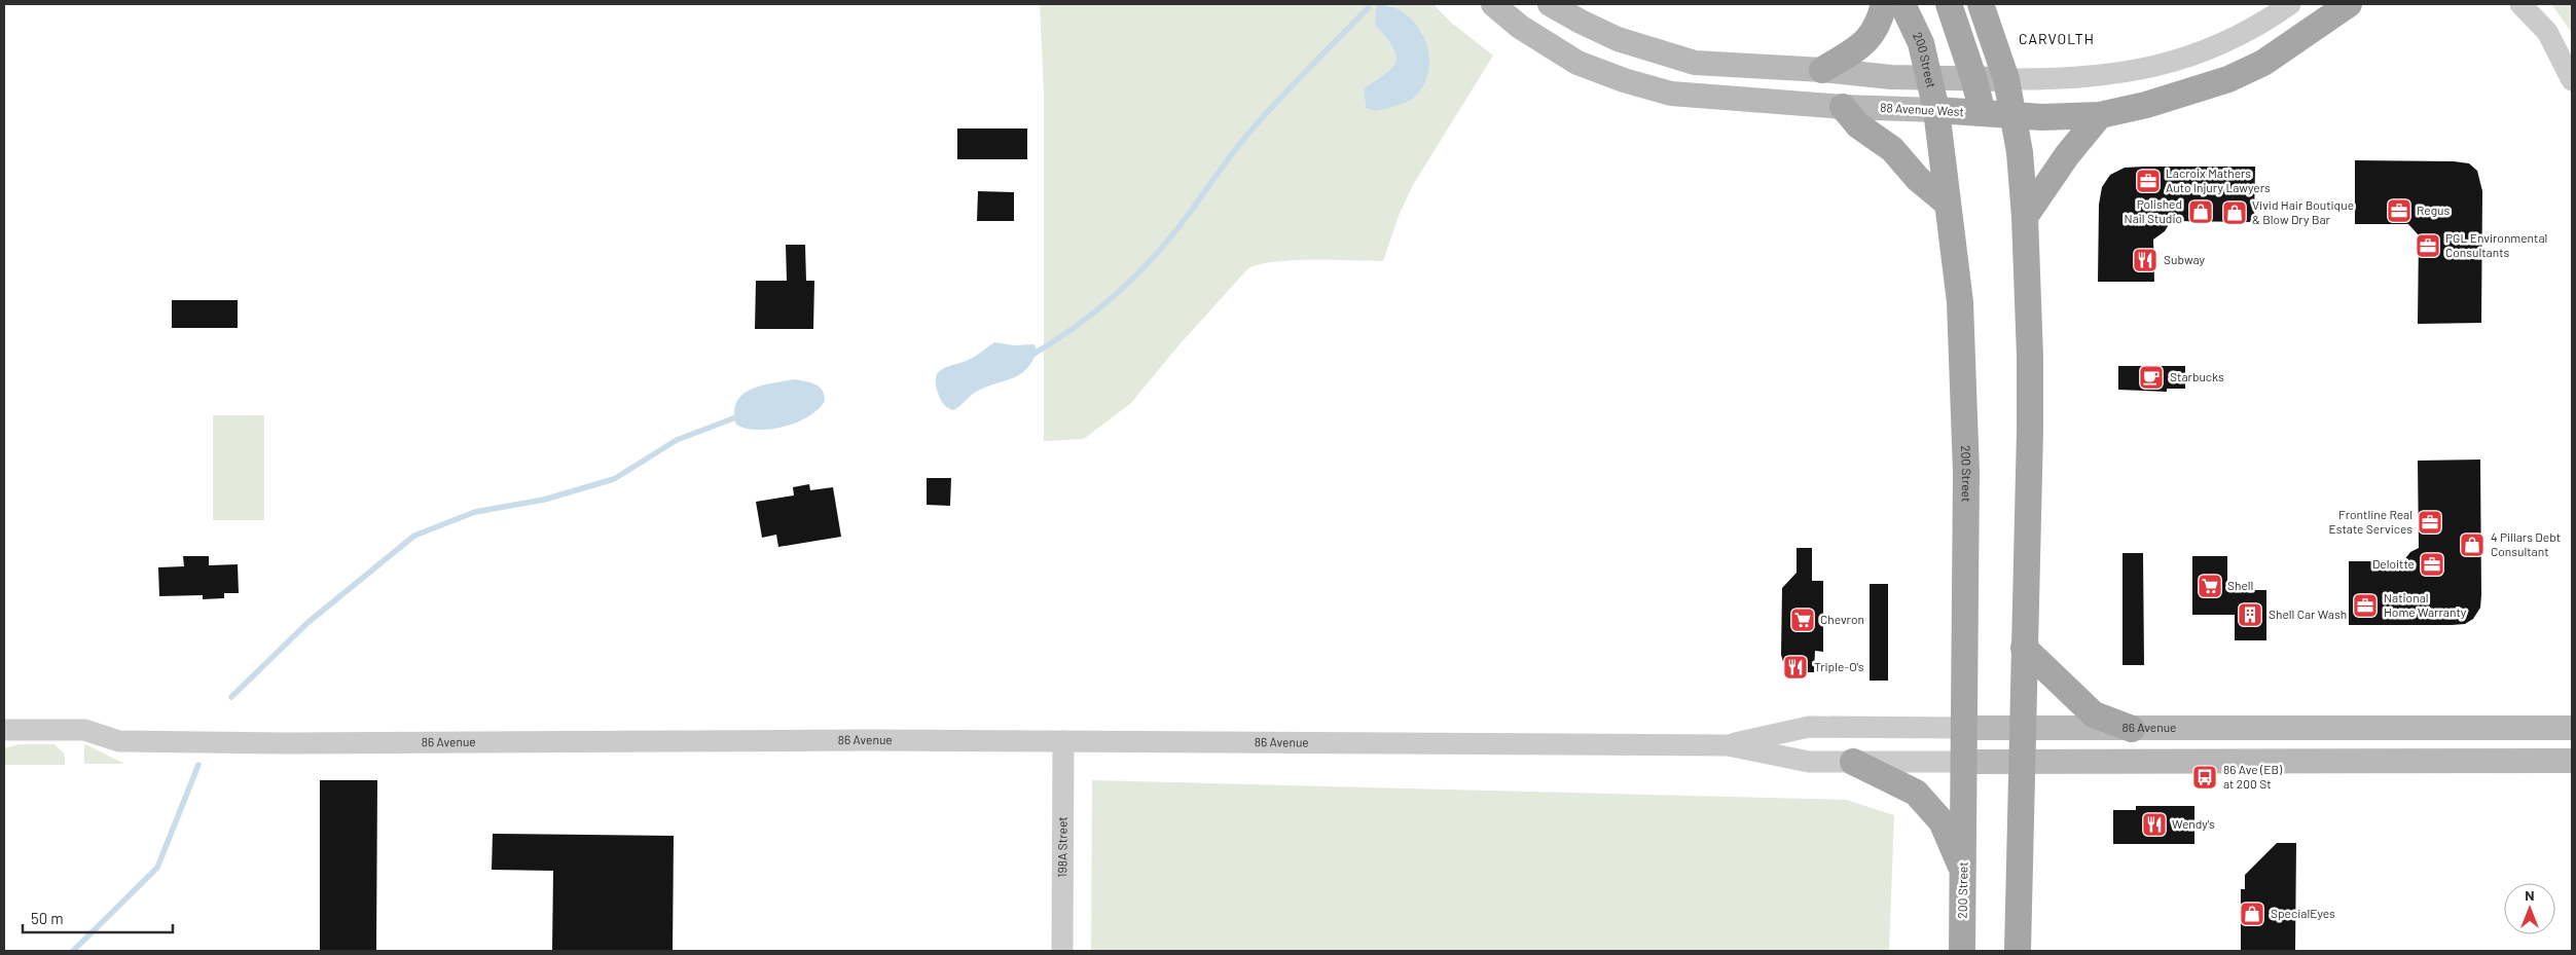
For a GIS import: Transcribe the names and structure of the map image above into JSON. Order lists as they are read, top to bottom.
{
  "streets": {
    "main road": ["200 Street", "88 Avenue West", "86 Avenue"],
    "street": ["198A Street"]
  },
  "crossings": [
    ["200 Street", "88 Avenue West"],
    ["200 Street", "86 Avenue"],
    ["86 Avenue", "198A Street"]
  ],
  "districts": ["CARVOLTH"],
  "places": {
    "office": [
      "Lacroix Mathers Auto Injury Lawyers",
      "Regus",
      "PGL Environmental Consultants",
      "Frontline Real Estate Services",
      "Deloitte",
      "National Home Warranty"
    ],
    "shop": [
      "Polished Nail Studio",
      "Vivid Hair Boutique & Blow Dry Bar",
      "4 Pillars Debt Consultant",
      "SpecialEyes"
    ],
    "restaurant": ["Subway", "Triple-O's", "Wendy's"],
    "cafe": ["Starbucks"],
    "supermarket": ["Shell", "Chevron"],
    "building": ["Shell Car Wash"],
    "bus stop": ["86 Ave (EB) at 200 St"]
  },
  "scale_bar": "50 m",
  "north": "top"
}
